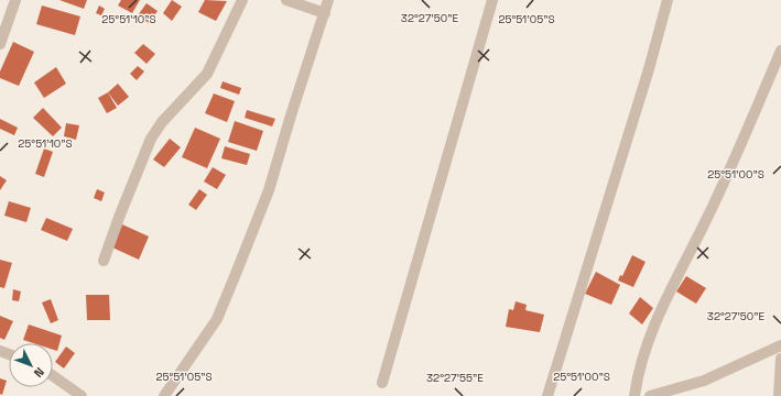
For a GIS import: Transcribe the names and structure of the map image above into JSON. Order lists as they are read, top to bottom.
{
  "north": "bottom right",
  "coordinates": [
    "32°27'50\"E",
    "25°51'10\"S",
    "25°51'05\"S",
    "25°51'00\"S",
    "32°27'55\"E"
  ]
}
